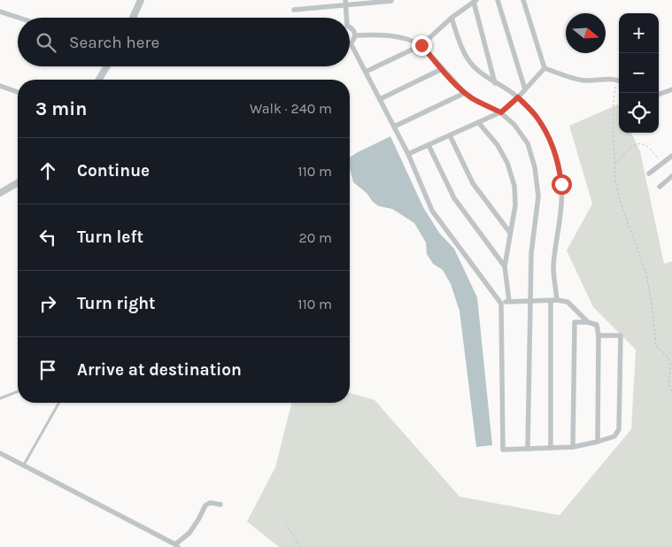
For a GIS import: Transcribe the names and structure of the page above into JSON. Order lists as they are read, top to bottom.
{
  "north": "right",
  "page": {
    "map_buttons": ["+", "−"],
    "search": "Search here",
    "heading": ["3 min", "Walk · 240 m"],
    "list": [
      ["Continue", "110 m"],
      ["Turn left", "20 m"],
      ["Turn right", "110 m"],
      "Arrive at destination"
    ]
  }
}
